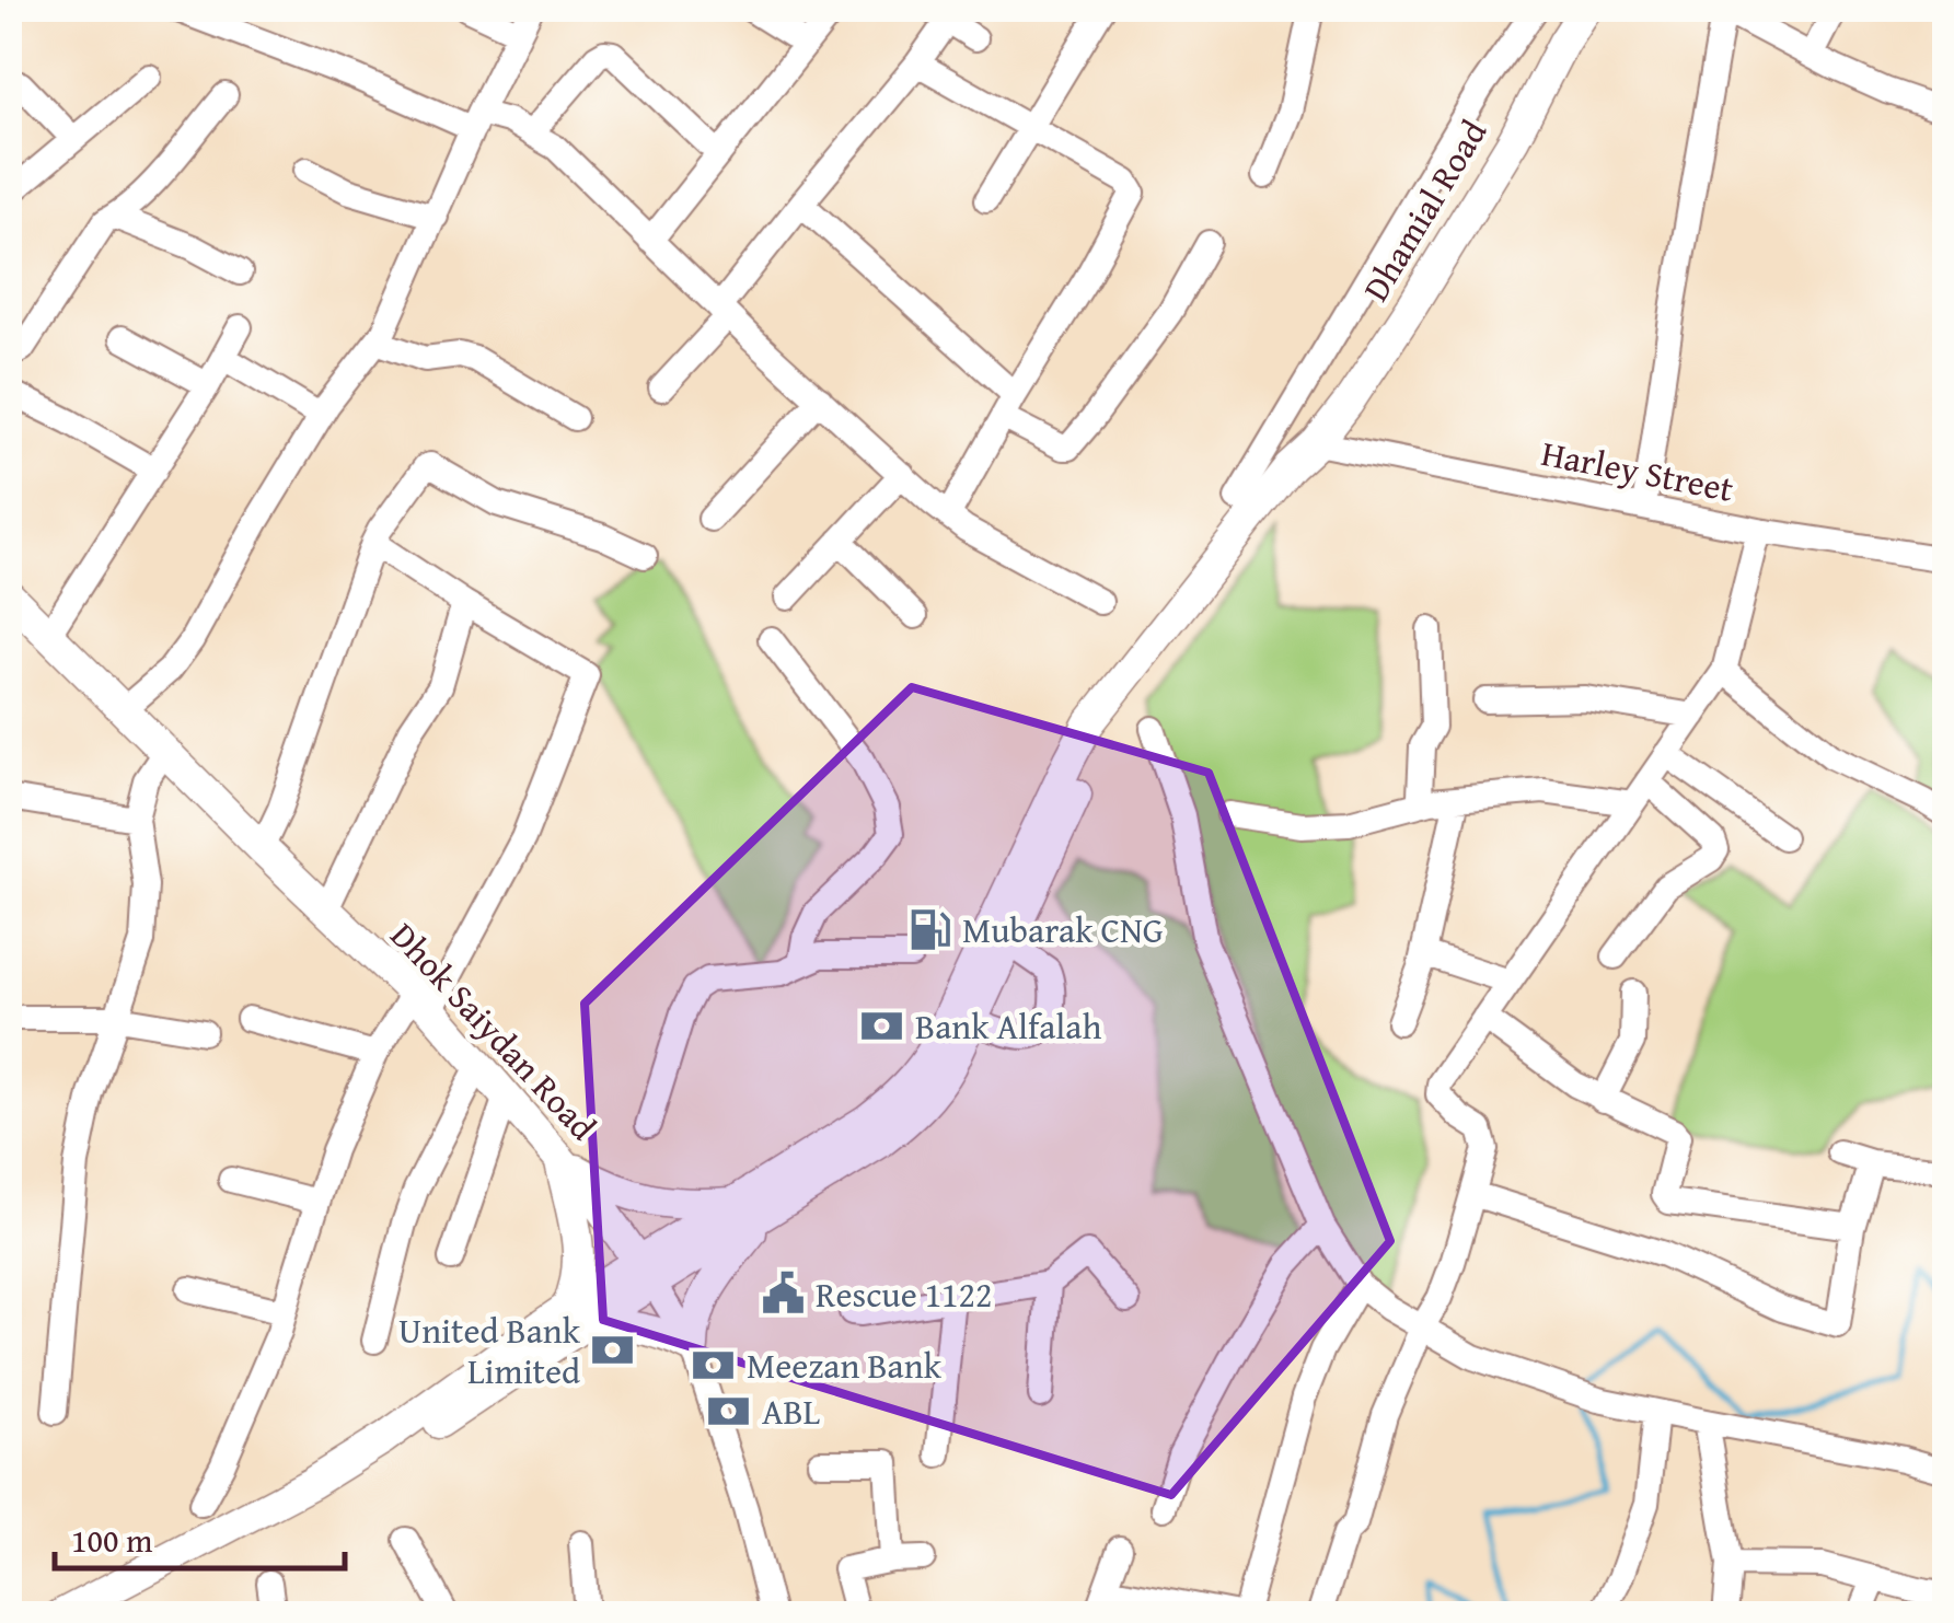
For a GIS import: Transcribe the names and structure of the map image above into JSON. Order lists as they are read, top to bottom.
{
  "streets": {
    "main road": ["Dhamial Road", "Dhok Saiydan Road"],
    "street": ["Harley Street"]
  },
  "crossings": [
    ["Dhamial Road", "Harley Street"]
  ],
  "places": {
    "fuel station": ["Mubarak CNG"],
    "bank": [
      "Bank Alfalah",
      "United Bank Limited",
      "Meezan Bank",
      "ABL"
    ],
    "public building": ["Rescue 1122"]
  },
  "scale_bar": "100 m"
}
